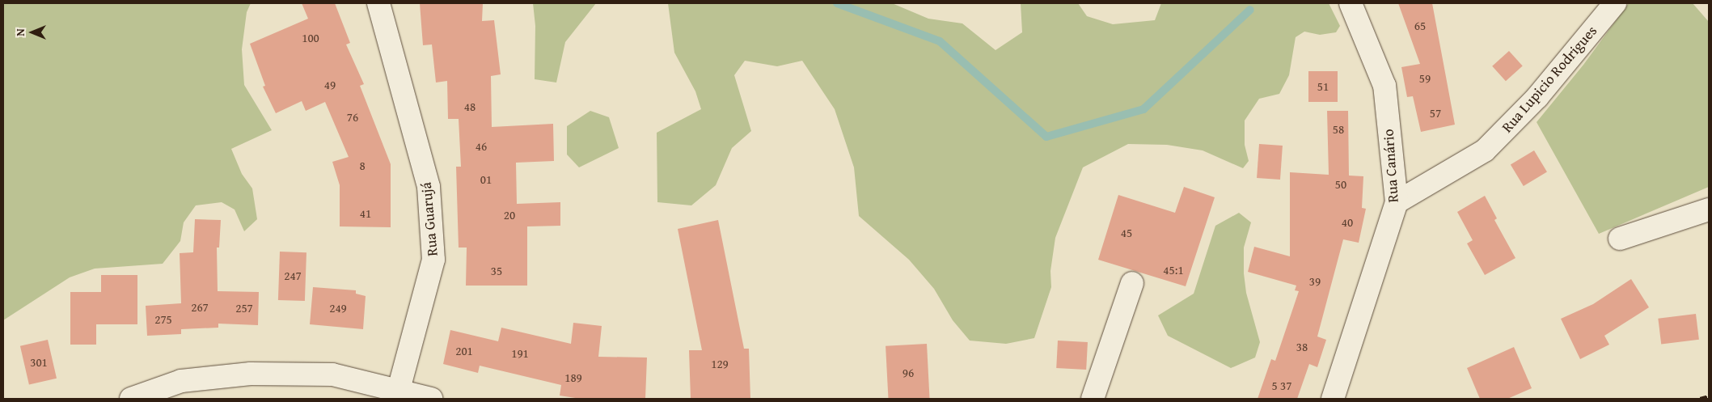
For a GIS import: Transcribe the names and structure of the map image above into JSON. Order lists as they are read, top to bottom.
{
  "streets": {
    "street": ["Rua Lupicio Rodrigues", "Rua Canário", "Rua Guarujá"]
  },
  "crossings": [
    ["Rua Lupicio Rodrigues", "Rua Canário"]
  ],
  "house_numbers": [
    "65",
    "100",
    "59",
    "49",
    "51",
    "48",
    "57",
    "76",
    "58",
    "46",
    "8",
    "01",
    "50",
    "41",
    "20",
    "40",
    "45",
    "45:1",
    "35",
    "247",
    "39",
    "267",
    "257",
    "249",
    "275",
    "38",
    "201",
    "191",
    "301",
    "129",
    "96",
    "189",
    "5 37"
  ],
  "north": "left"
}
